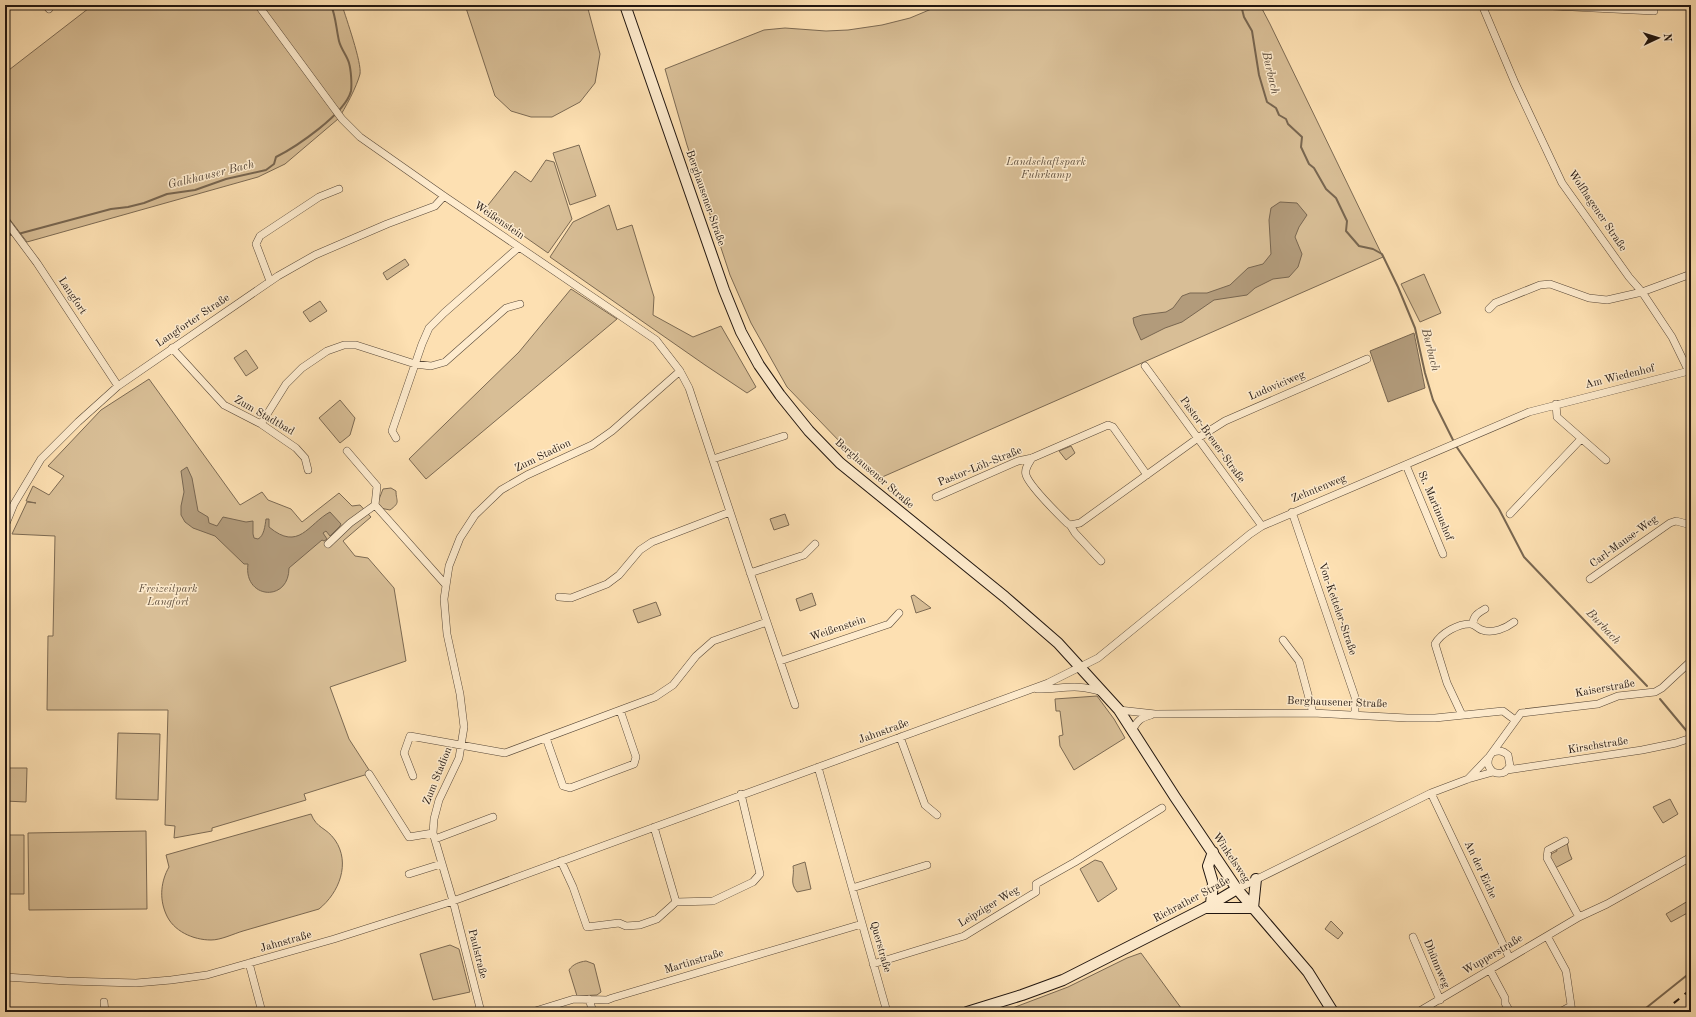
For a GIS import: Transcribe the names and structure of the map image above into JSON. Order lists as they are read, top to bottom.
{
  "streets": {
    "main road": ["Berghausener Straße", "Winkelsweg", "Richrather Straße"],
    "street": [
      "Wolfhagener Straße",
      "Weißenstein",
      "Langfort",
      "Langforter Straße",
      "Am Wiedenhof",
      "Ludoviciweg",
      "Zum Stadtbad",
      "Pastor-Breuer-Straße",
      "Zum Stadion",
      "Pastor-Löh-Straße",
      "Zehntenweg",
      "St. Martinushof",
      "Carl-Mause-Weg",
      "Von-Ketteler-Straße",
      "Kaiserstraße",
      "Jahnstraße",
      "Kirschstraße",
      "An der Eiche",
      "Leipziger Weg",
      "Querstraße",
      "Paulstraße",
      "Wupperstraße",
      "Martinstraße",
      "Dhünnweg"
    ]
  },
  "crossings": [
    ["Berghausener Straße", "Zehntenweg"],
    ["Berghausener Straße", "Von-Ketteler-Straße"],
    ["Berghausener Straße", "Kaiserstraße"],
    ["Berghausener Straße", "Jahnstraße"],
    ["Berghausener Straße", "Winkelsweg"],
    ["Wolfhagener Straße", "Am Wiedenhof"],
    ["Weißenstein", "Langforter Straße"],
    ["Weißenstein", "Zum Stadion"],
    ["Langfort", "Langforter Straße"],
    ["Langforter Straße", "Zum Stadtbad"],
    ["Am Wiedenhof", "Zehntenweg"],
    ["Ludoviciweg", "Pastor-Breuer-Straße"],
    ["Pastor-Breuer-Straße", "Zehntenweg"],
    ["Zum Stadion", "Jahnstraße"],
    ["Zum Stadion", "Paulstraße"],
    ["Zehntenweg", "St. Martinushof"],
    ["Zehntenweg", "Von-Ketteler-Straße"],
    ["Zehntenweg", "Jahnstraße"],
    ["Jahnstraße", "Querstraße"],
    ["Jahnstraße", "Paulstraße"],
    ["Kirschstraße", "Richrather Straße"],
    ["Winkelsweg", "Richrather Straße"],
    ["An der Eiche", "Richrather Straße"],
    ["An der Eiche", "Wupperstraße"],
    ["Leipziger Weg", "Querstraße"],
    ["Querstraße", "Martinstraße"],
    ["Wupperstraße", "Dhünnweg"]
  ],
  "water": ["Burbach", "Galkhauser Bach"],
  "parks": ["Landschaftspark Fuhrkamp", "Freizeitpark Langfort"],
  "north": "right"
}
